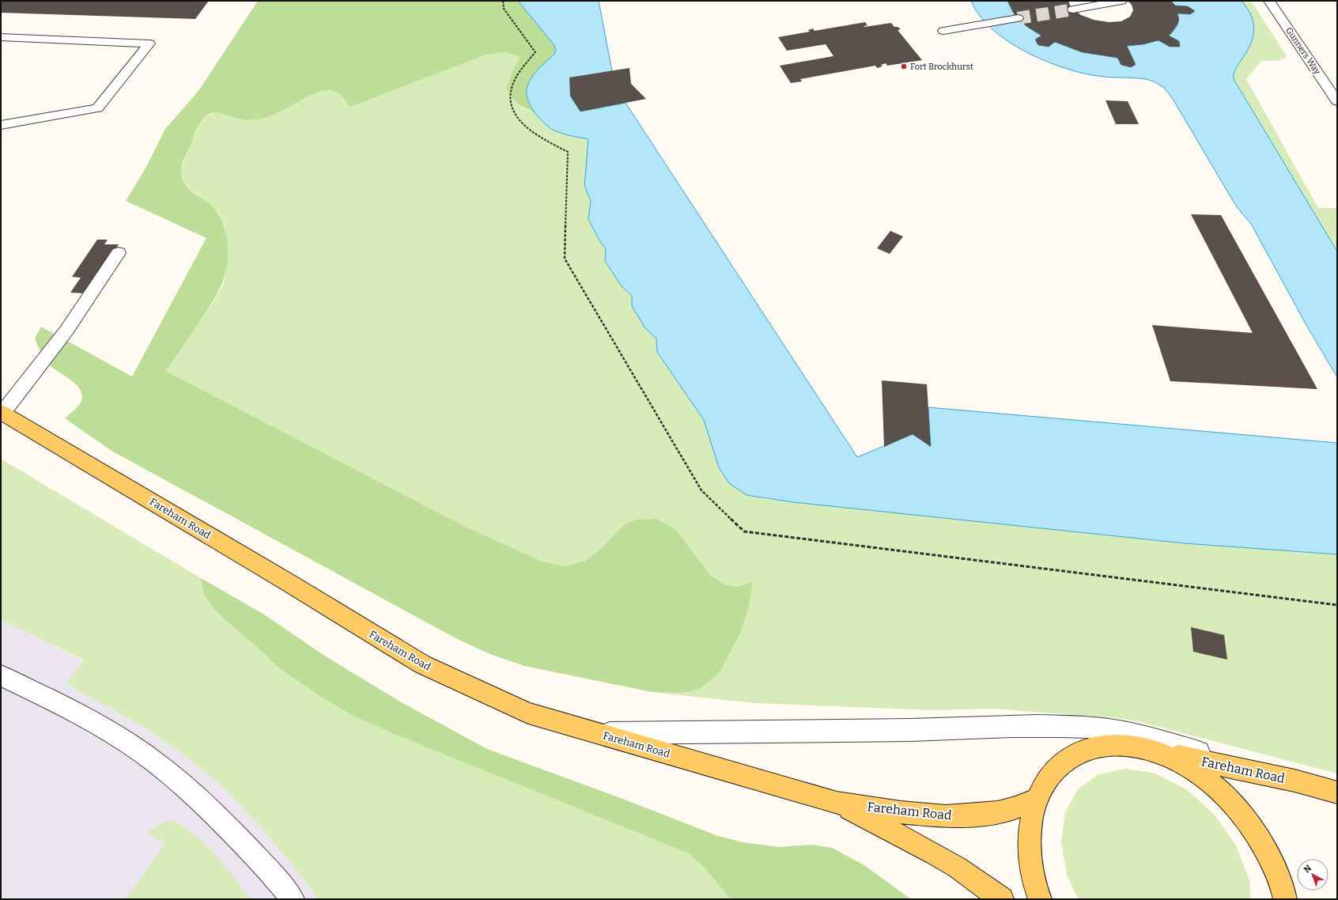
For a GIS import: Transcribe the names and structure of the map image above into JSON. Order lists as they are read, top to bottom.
{
  "streets": {
    "main road": ["Fareham Road"],
    "street": ["Gunners Way"]
  },
  "places": ["Fort Brockhurst"],
  "north": "top left"
}
